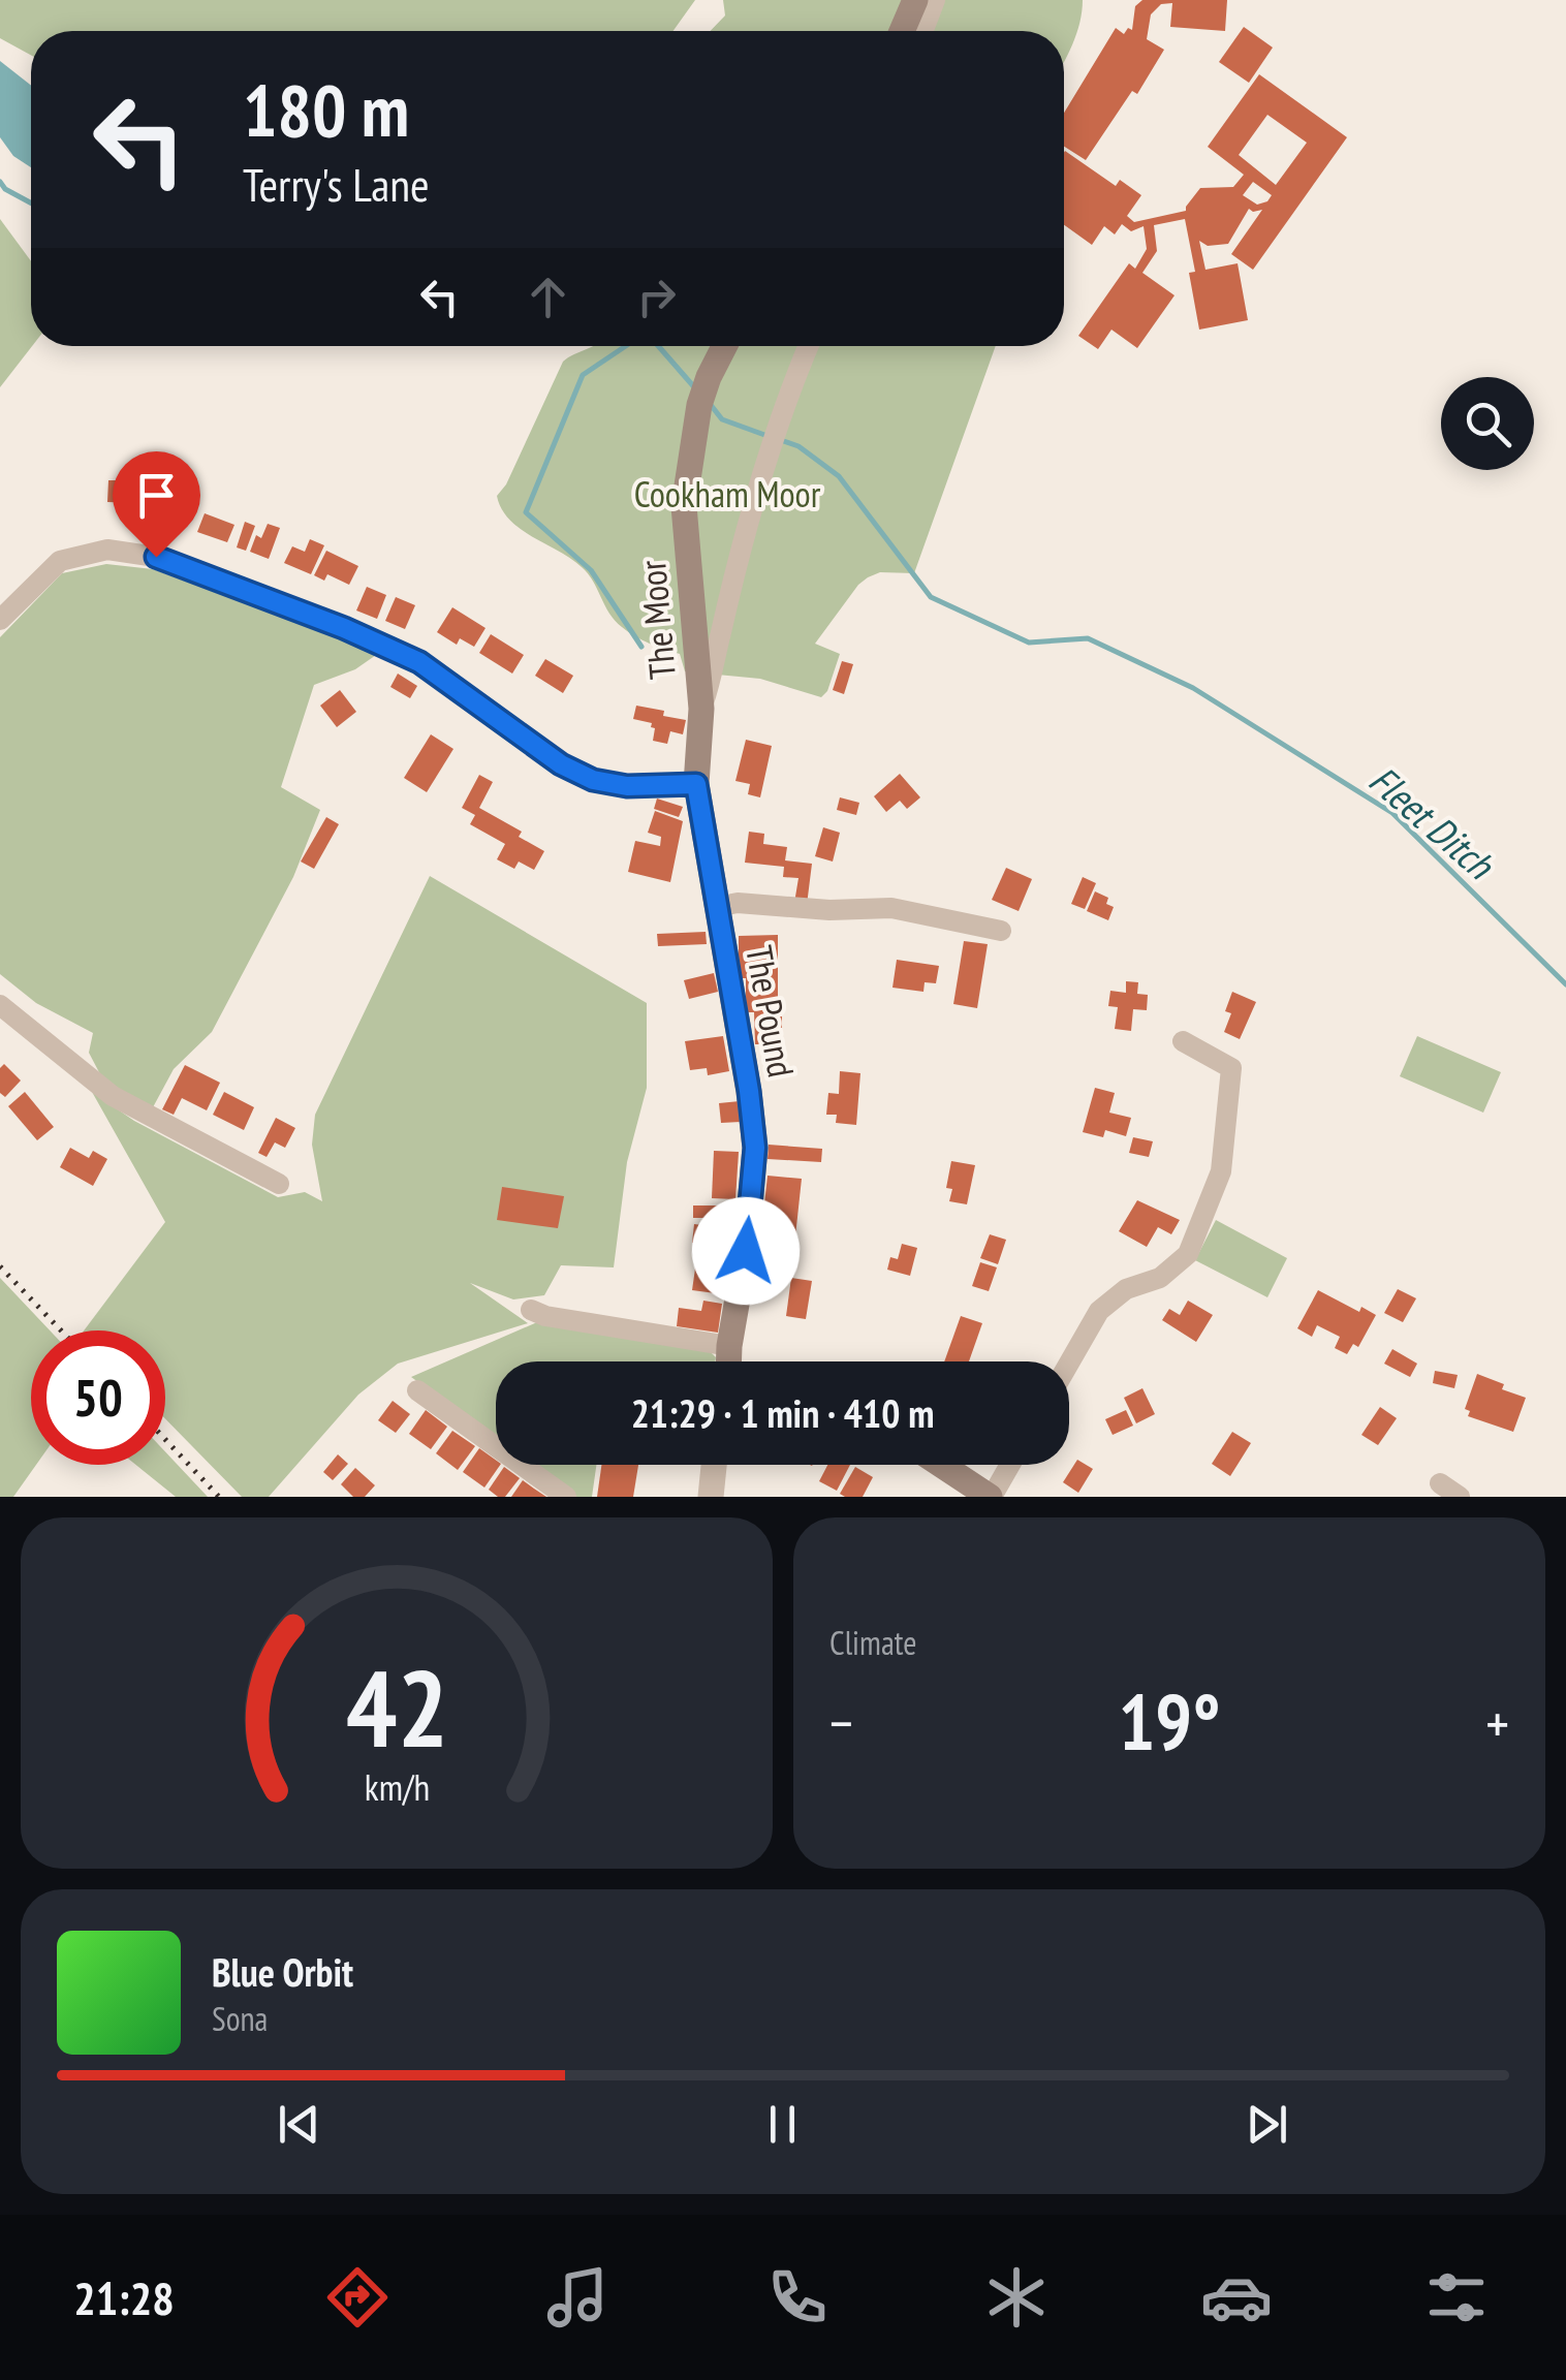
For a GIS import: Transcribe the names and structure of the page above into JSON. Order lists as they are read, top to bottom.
{
  "streets": {
    "main road": ["The Moor", "The Pound"]
  },
  "crossings": [
    ["The Moor", "The Pound"]
  ],
  "water": ["Fleet Ditch"],
  "parks": ["Cookham Moor"],
  "page": {
    "turn": ["180 m", "Terry's Lane"],
    "limit": "50",
    "trip": "21:29 · 1 min · 410 m",
    "tile": "Climate",
    "heat": ["−", "19°", "+"],
    "song": ["Blue Orbit", "Sona"],
    "tabs": "21:28",
    "gauge": ["42", "km/h"]
  }
}
